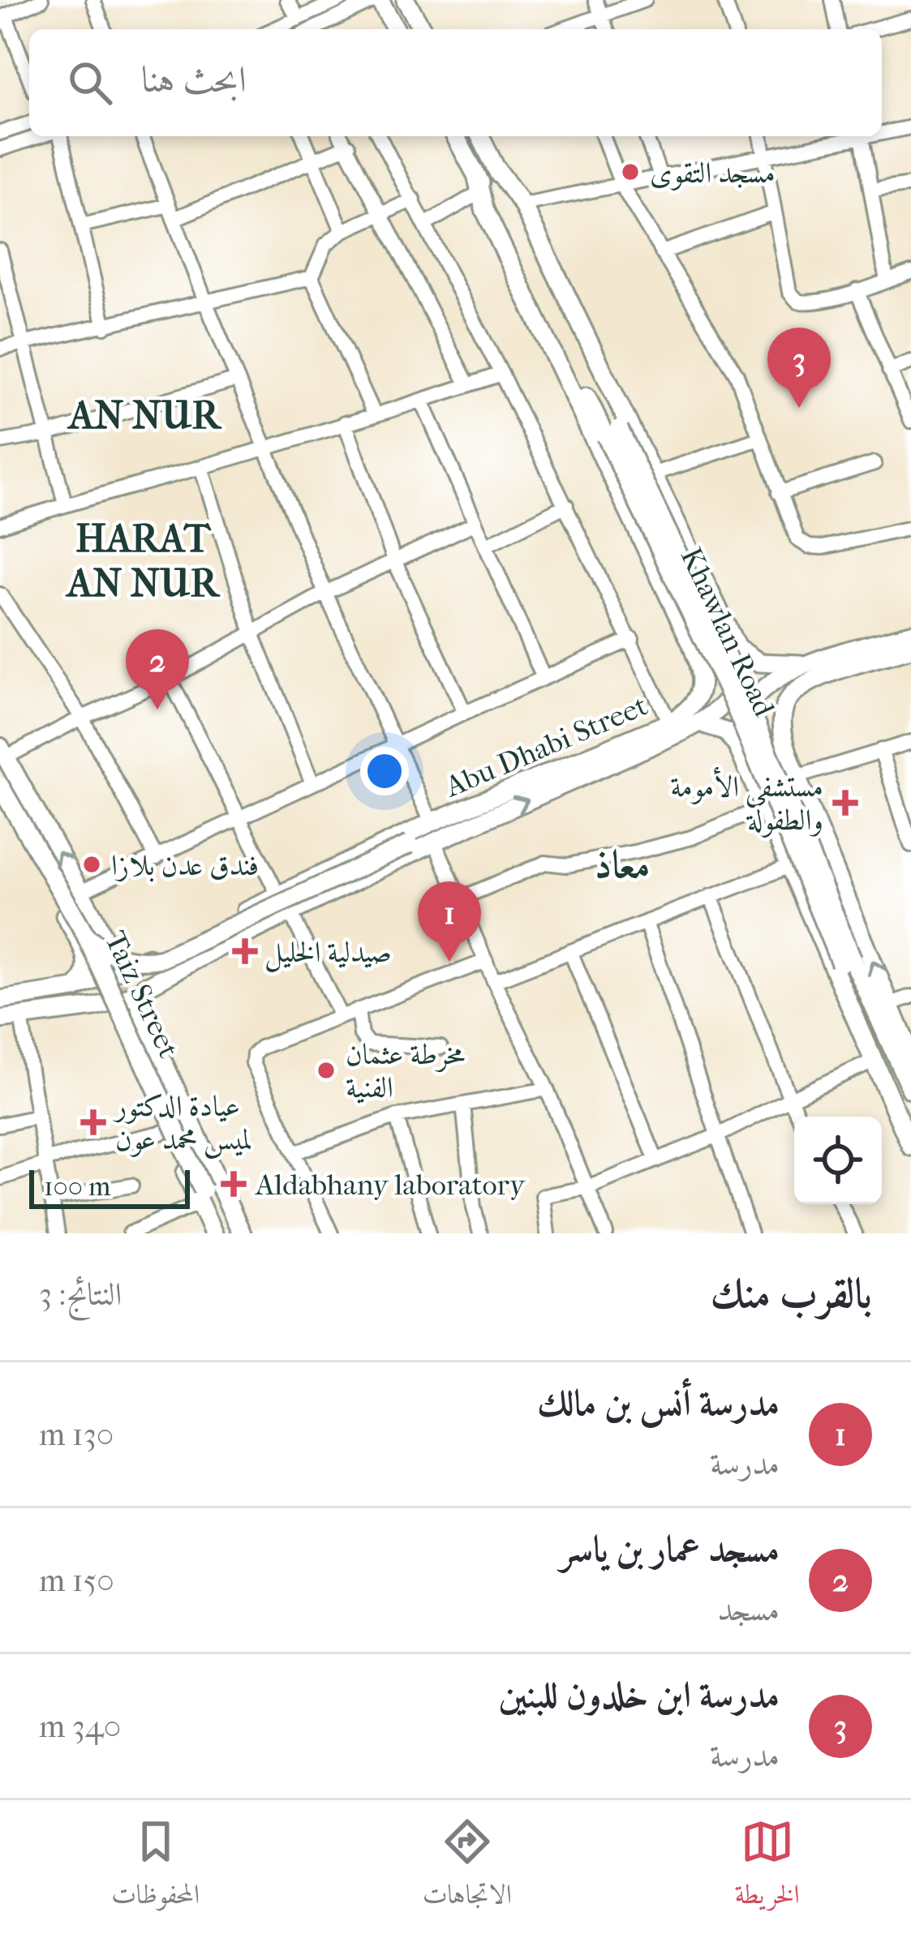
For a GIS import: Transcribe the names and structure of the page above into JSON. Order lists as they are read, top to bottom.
{
  "streets": {
    "main road": ["Khawlan Road", "Abu Dhabi Street", "Taiz Street"]
  },
  "crossings": [
    ["Khawlan Road", "Abu Dhabi Street"]
  ],
  "districts": ["AN NUR", "HARAT AN NUR", "معاذ"],
  "places": {
    "other": ["مسجد التقوى", "فندق عدن بلازا", "مخرطة عثمان الفنية"],
    "health": [
      "مستشفى الأمومة والطفولة",
      "صيدلية الخليل",
      "عيادة الدكتور لميس محمد عون",
      "Aldabhany laboratory"
    ]
  },
  "scale_bar": "100 m",
  "page": {
    "search": "ابحث هنا",
    "pins": ["3", "2", "1"],
    "scale": "100 m",
    "heading": ["بالقرب منك", "النتائج: 3"],
    "list": [
      {
        "mark": "1",
        "name": "مدرسة أنس بن مالك",
        "note": "مدرسة",
        "value": "130 m"
      },
      {
        "mark": "2",
        "name": "مسجد عمار بن ياسر",
        "note": "مسجد",
        "value": "150 m"
      },
      {
        "mark": "3",
        "name": "مدرسة ابن خلدون للبنين",
        "note": "مدرسة",
        "value": "340 m"
      }
    ],
    "nav": ["الخريطة", "الاتجاهات", "المحفوظات"]
  }
}
